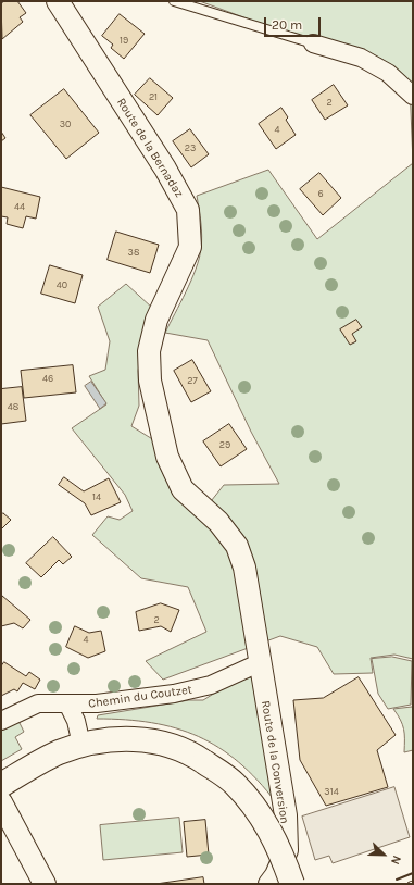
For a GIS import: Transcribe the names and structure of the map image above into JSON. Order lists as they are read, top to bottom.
{
  "streets": {
    "street": ["Route de la Bernadaz", "Chemin du Coutzet", "Route de la Conversion"]
  },
  "crossings": [
    ["Route de la Bernadaz", "Chemin du Coutzet"],
    ["Route de la Bernadaz", "Route de la Conversion"],
    ["Chemin du Coutzet", "Route de la Conversion"]
  ],
  "house_numbers": [
    "19",
    "21",
    "2",
    "30",
    "4",
    "23",
    "6",
    "44",
    "38",
    "40",
    "46",
    "27",
    "48",
    "29",
    "14",
    "2",
    "4",
    "314"
  ],
  "scale_bar": "20 m",
  "north": "bottom right"
}
